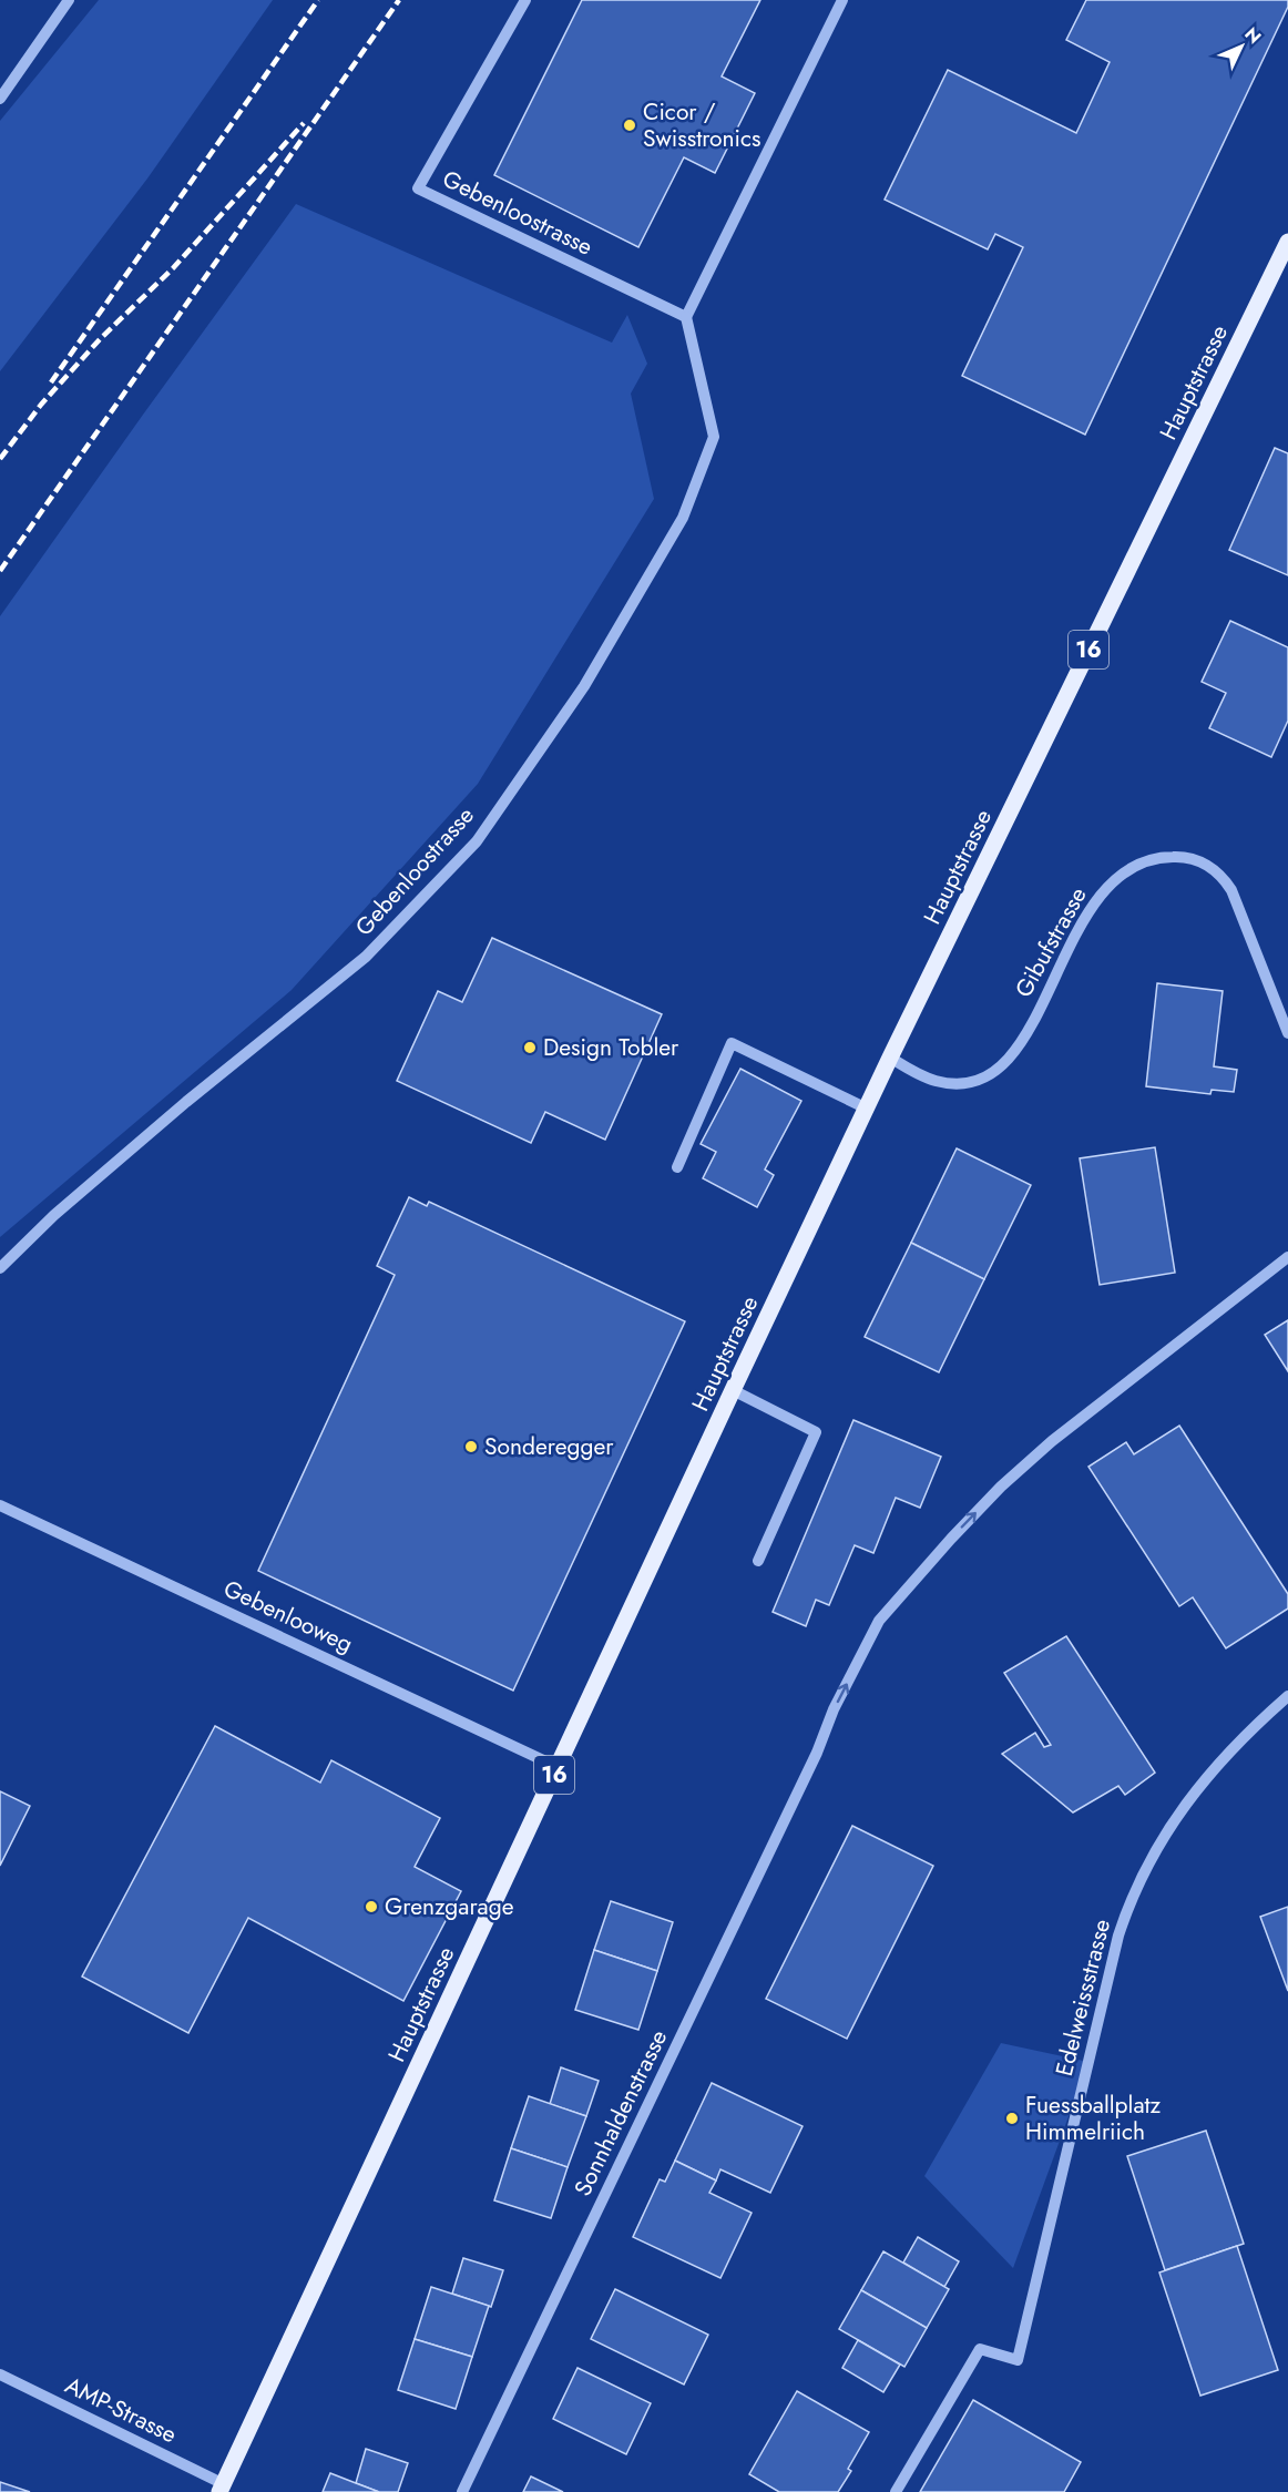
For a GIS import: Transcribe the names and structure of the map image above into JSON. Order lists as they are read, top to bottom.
{
  "streets": {
    "main road": ["Hauptstrasse", "16"],
    "street": [
      "Gebenloostrasse",
      "Gibufstrasse",
      "Gebenlooweg",
      "Edelweissstrasse",
      "Sonnhaldenstrasse",
      "AMP-Strasse"
    ]
  },
  "crossings": [
    ["Hauptstrasse", "Gibufstrasse"],
    ["Hauptstrasse", "Gebenlooweg"],
    ["Hauptstrasse", "AMP-Strasse"]
  ],
  "one_way": ["Sonnhaldenstrasse"],
  "places": [
    "Cicor / Swisstronics",
    "Design Tobler",
    "Sonderegger",
    "Grenzgarage",
    "Fuessballplatz Himmelriich"
  ],
  "north": "top right"
}
